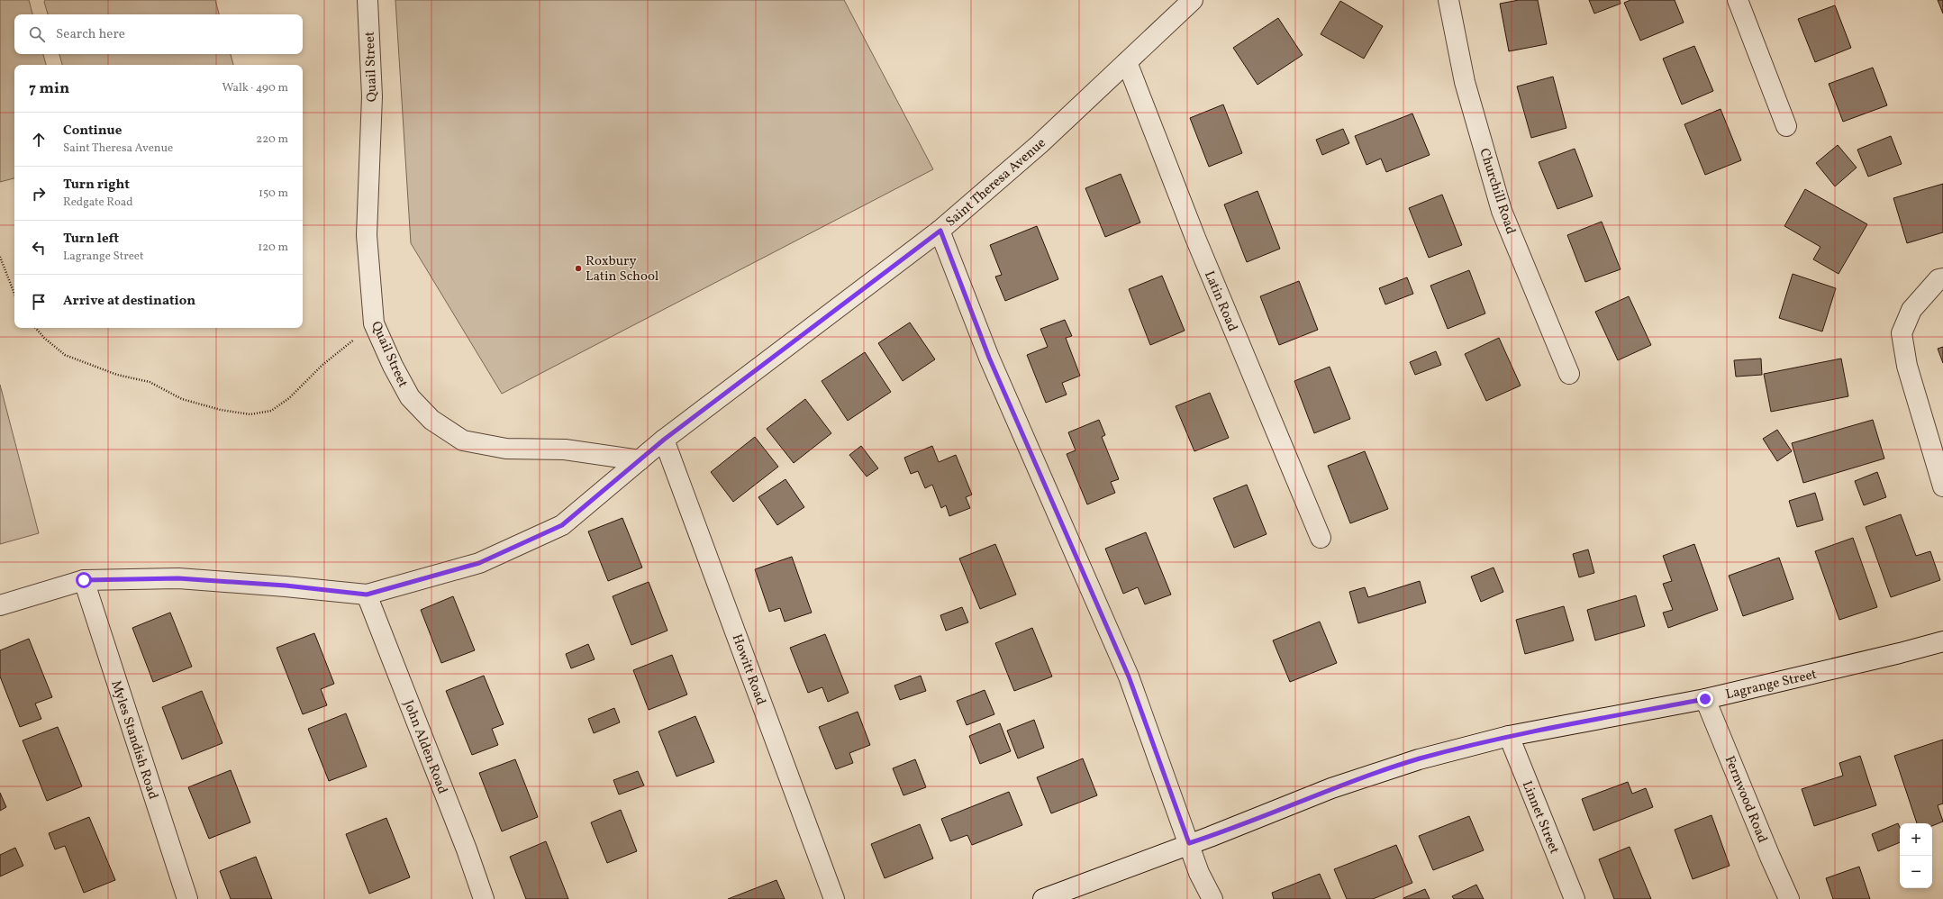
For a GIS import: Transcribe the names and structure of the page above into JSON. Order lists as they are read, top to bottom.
{
  "streets": {
    "street": [
      "Quail Street",
      "Saint Theresa Avenue",
      "Churchill Road",
      "Latin Road",
      "Howitt Road",
      "Lagrange Street",
      "Myles Standish Road",
      "John Alden Road",
      "Fernwood Road",
      "Linnet Street"
    ]
  },
  "crossings": [
    ["Quail Street", "Saint Theresa Avenue"],
    ["Saint Theresa Avenue", "Latin Road"],
    ["Saint Theresa Avenue", "Howitt Road"],
    ["Saint Theresa Avenue", "Myles Standish Road"],
    ["Saint Theresa Avenue", "John Alden Road"],
    ["Lagrange Street", "Fernwood Road"],
    ["Lagrange Street", "Linnet Street"]
  ],
  "places": ["Roxbury Latin School"],
  "page": {
    "search": "Search here",
    "heading": ["7 min", "Walk · 490 m"],
    "list": [
      ["Continue", "Saint Theresa Avenue", "220 m"],
      ["Turn right", "Redgate Road", "150 m"],
      ["Turn left", "Lagrange Street", "120 m"],
      "Arrive at destination"
    ],
    "map_buttons": ["+", "−"]
  }
}
